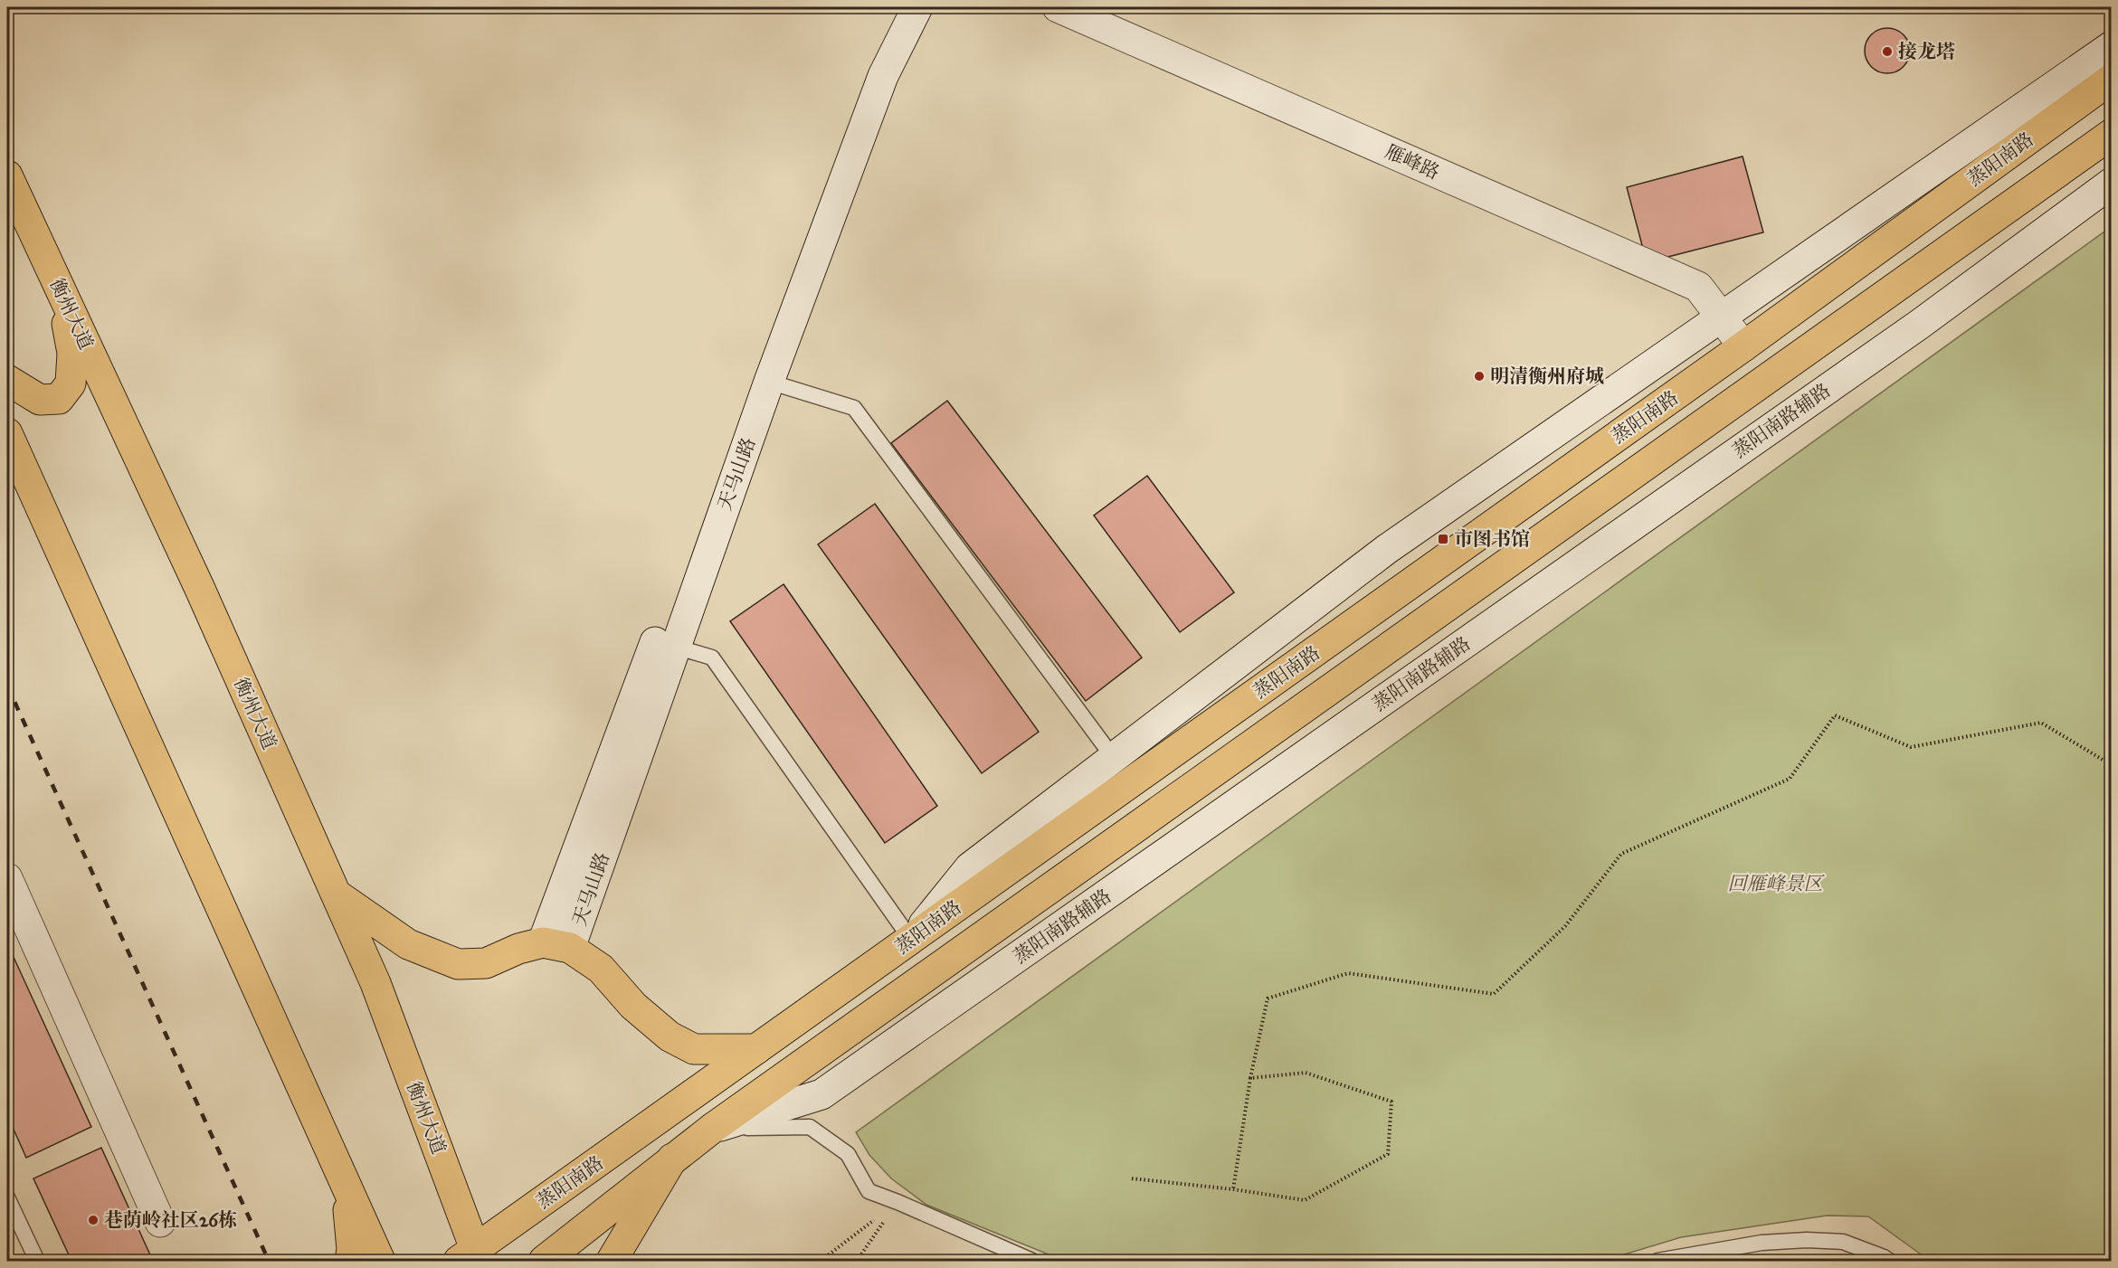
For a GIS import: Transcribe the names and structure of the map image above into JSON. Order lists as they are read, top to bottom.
{
  "streets": {
    "main road": [
      "蒸阳南路",
      "雁峰路",
      "衡州大道",
      "蒸阳南路辅路",
      "天马山路"
    ]
  },
  "crossings": [
    ["蒸阳南路", "雁峰路"],
    ["蒸阳南路", "衡州大道"],
    ["蒸阳南路", "蒸阳南路辅路"]
  ],
  "parks": ["回雁峰景区"],
  "places": {
    "other": ["接龙塔", "明清衡州府城", "巷荫岭社区26栋"],
    "transit": ["市图书馆"]
  }
}
